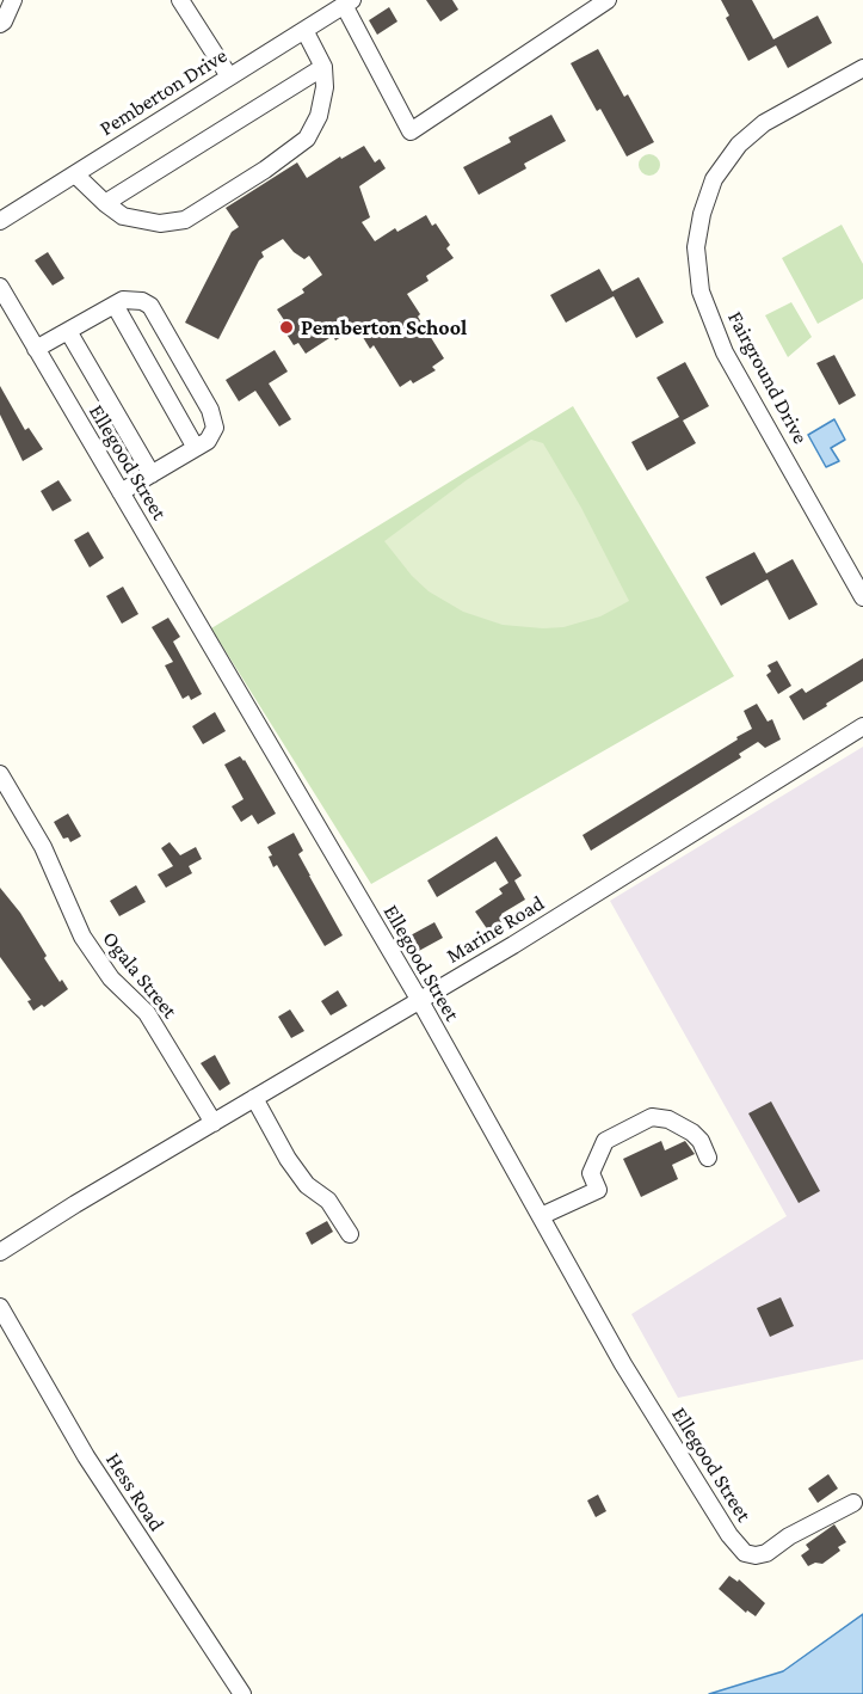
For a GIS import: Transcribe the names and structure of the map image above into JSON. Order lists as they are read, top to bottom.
{
  "streets": {
    "street": [
      "Pemberton Drive",
      "Fairground Drive",
      "Ellegood Street",
      "Marine Road",
      "Ogala Street",
      "Hess Road"
    ]
  },
  "crossings": [
    ["Ellegood Street", "Marine Road"],
    ["Marine Road", "Ogala Street"]
  ],
  "places": ["Pemberton School"]
}
